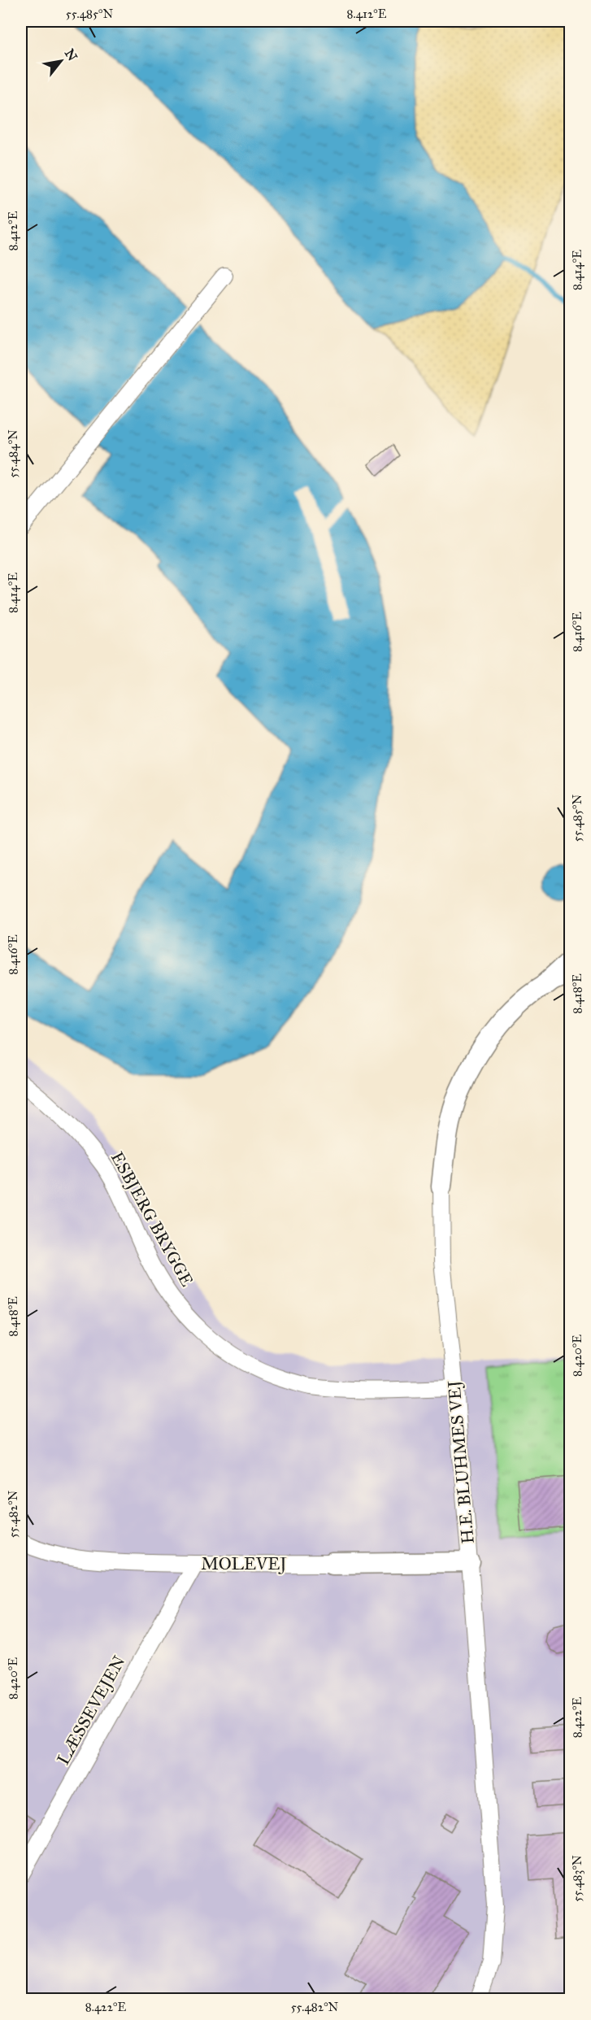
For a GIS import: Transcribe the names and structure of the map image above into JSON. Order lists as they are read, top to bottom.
{
  "streets": {
    "street": [
      "ESBJERG BRYGGE",
      "H.E. BLUHMES VEJ",
      "MOLEVEJ",
      "LÆSSEVEJEN"
    ]
  },
  "crossings": [
    ["ESBJERG BRYGGE", "H.E. BLUHMES VEJ"],
    ["H.E. BLUHMES VEJ", "MOLEVEJ"],
    ["MOLEVEJ", "LÆSSEVEJEN"]
  ],
  "north": "top right",
  "coordinates": [
    "55.485°N",
    "8.412°E",
    "8.414°E",
    "55.484°N",
    "8.416°E",
    "8.418°E",
    "8.420°E",
    "55.482°N",
    "8.422°E",
    "55.483°N"
  ]
}
